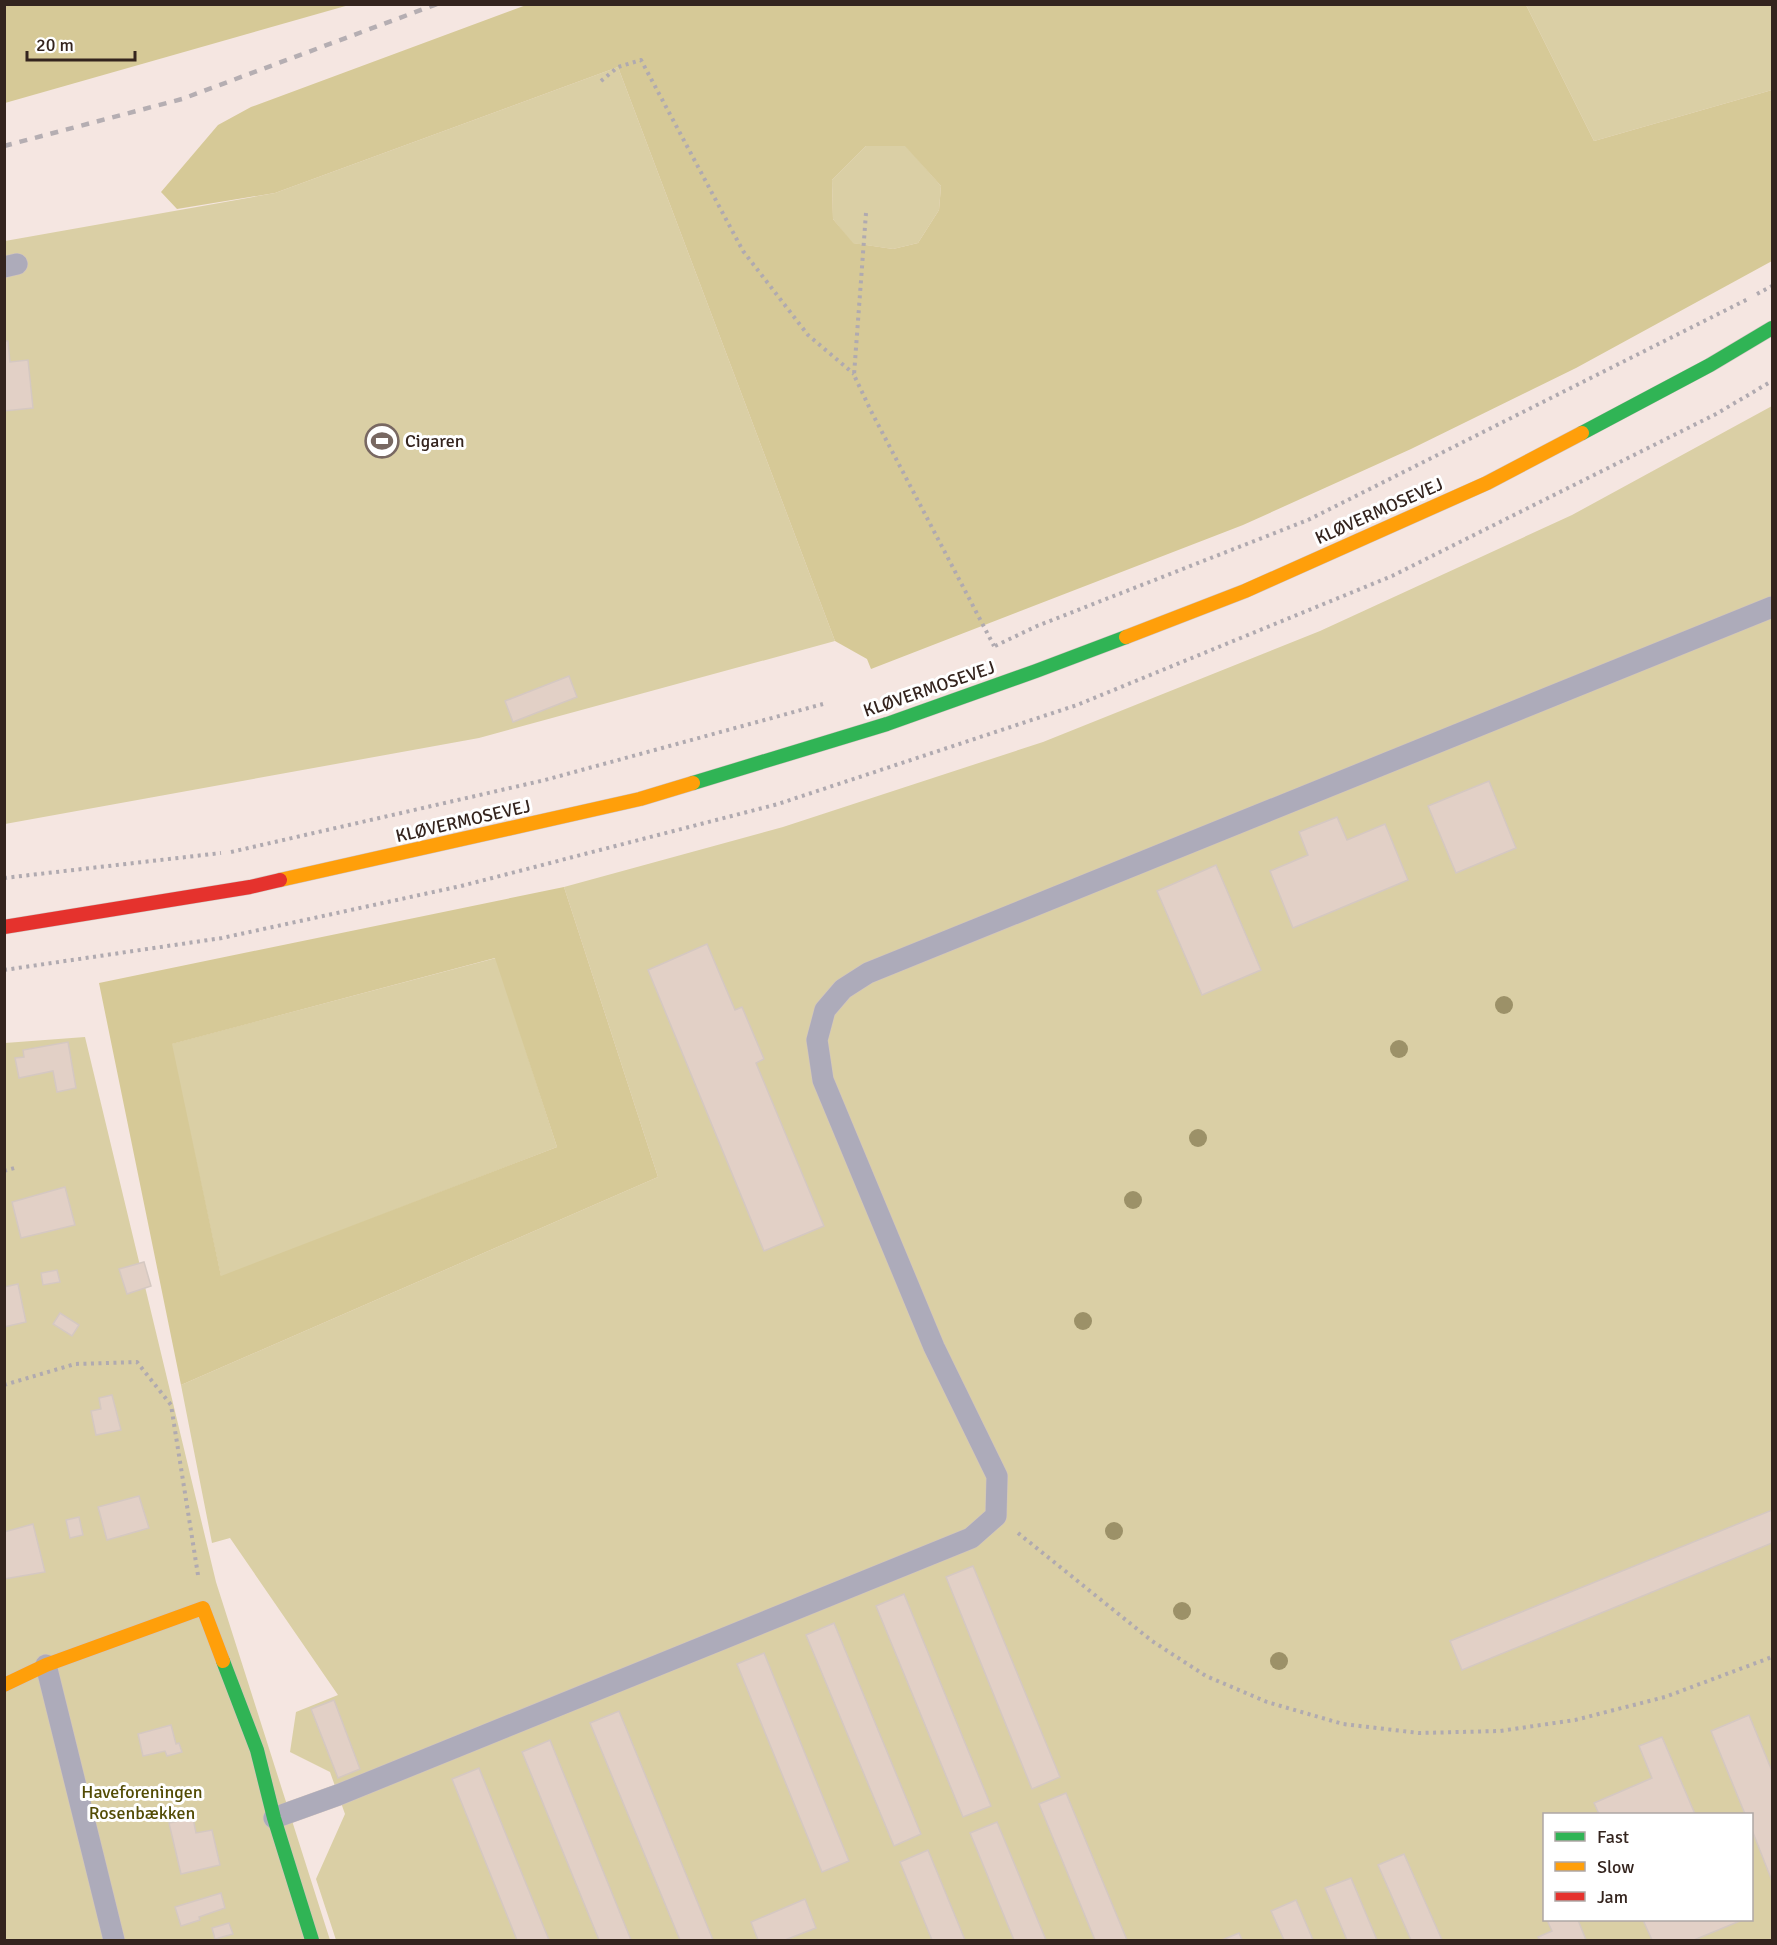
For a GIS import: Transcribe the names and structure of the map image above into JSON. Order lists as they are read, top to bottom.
{
  "streets": {
    "main road": ["KLØVERMOSEVEJ"]
  },
  "parks": ["Haveforeningen Rosenbækken"],
  "places": {
    "sports": ["Cigaren"]
  },
  "legend": ["Fast", "Slow", "Jam"],
  "scale_bar": "20 m"
}
